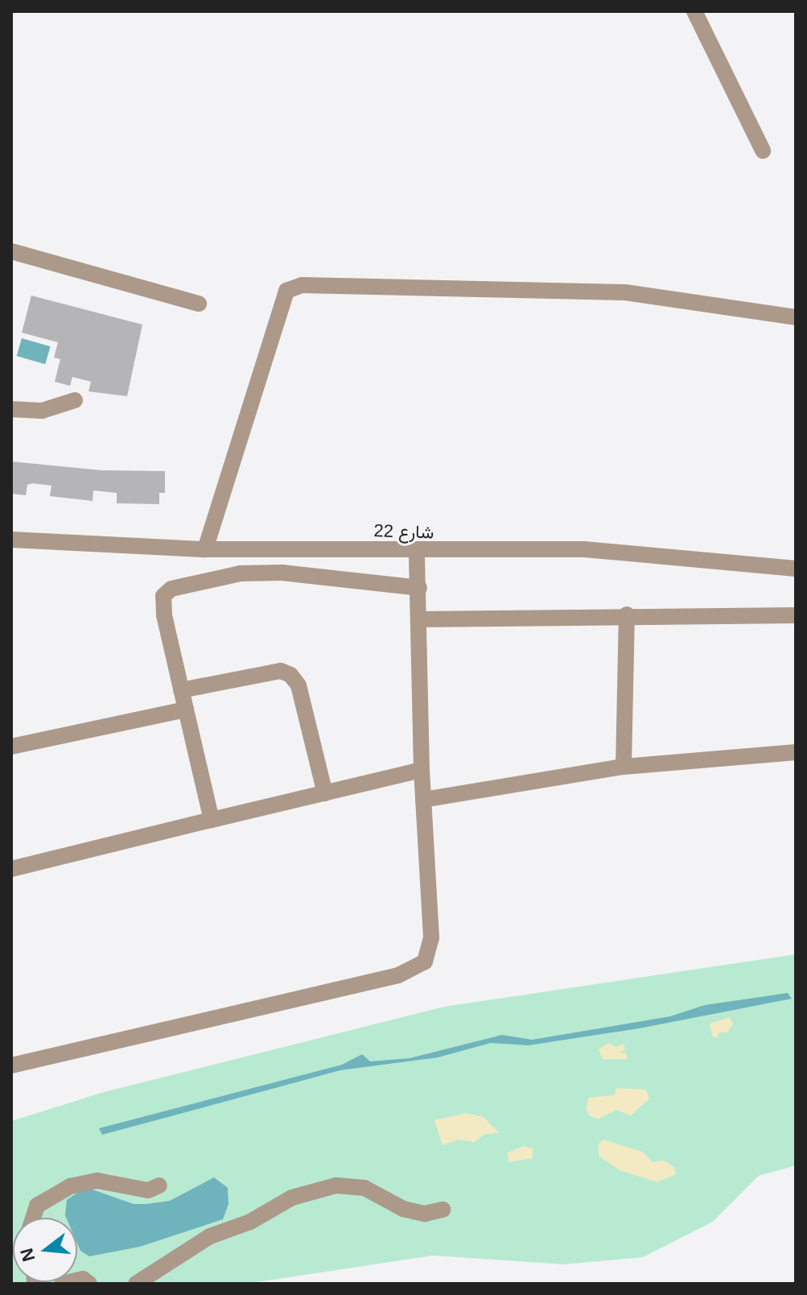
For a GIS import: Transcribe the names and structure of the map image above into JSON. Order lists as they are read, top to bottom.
{
  "streets": {
    "street": ["شارع 22"]
  },
  "north": "left"
}
